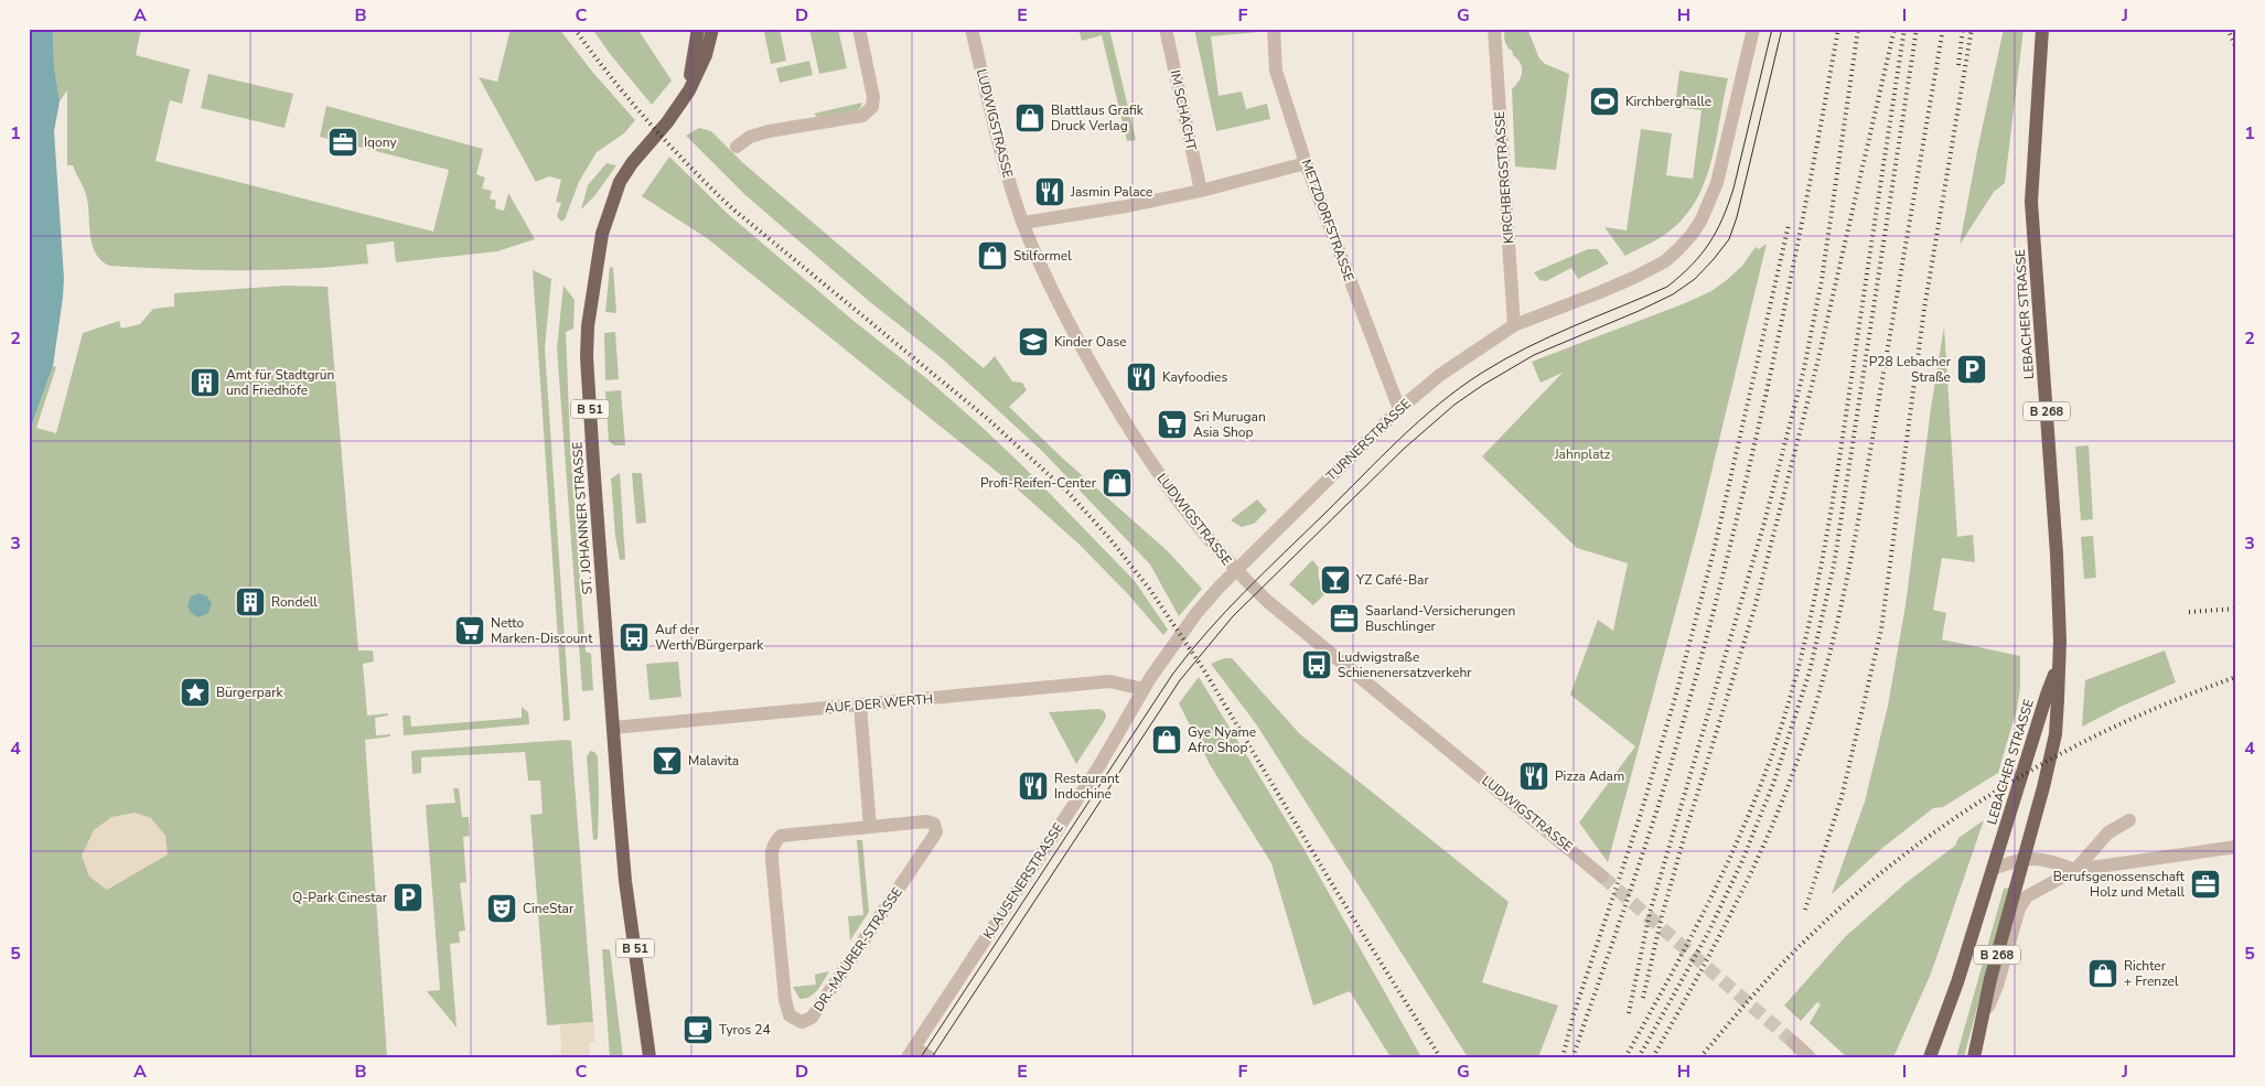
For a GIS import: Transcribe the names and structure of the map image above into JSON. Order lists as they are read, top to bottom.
{
  "streets": {
    "main road": [
      "LEBACHER STRASSE",
      "B 51",
      "B 268",
      "ST. JOHANNER STRASSE"
    ],
    "street": [
      "IM SCHACHT",
      "LUDWIGSTRASSE",
      "KIRCHBERGSTRASSE",
      "METZDORFSTRASSE",
      "TURNERSTRASSE",
      "AUF DER WERTH",
      "KLAUSENERSTRASSE",
      "DR.-MAURER-STRASSE"
    ]
  },
  "crossings": [
    ["LUDWIGSTRASSE", "TURNERSTRASSE"],
    ["LUDWIGSTRASSE", "KLAUSENERSTRASSE"],
    ["KIRCHBERGSTRASSE", "TURNERSTRASSE"],
    ["METZDORFSTRASSE", "TURNERSTRASSE"],
    ["TURNERSTRASSE", "KLAUSENERSTRASSE"],
    ["ST. JOHANNER STRASSE", "AUF DER WERTH"],
    ["AUF DER WERTH", "KLAUSENERSTRASSE"]
  ],
  "parks": ["Jahnplatz"],
  "places": {
    "sports": ["Kirchberghalle"],
    "shop": [
      "Blattlaus Grafik Druck Verlag",
      "Stilformel",
      "Profi-Reifen-Center",
      "Gye Nyame Afro Shop",
      "Richter + Frenzel"
    ],
    "office": ["Iqony", "Saarland-Versicherungen Buschlinger", "Berufsgenossenschaft Holz und Metall"],
    "restaurant": [
      "Jasmin Palace",
      "Kayfoodies",
      "Pizza Adam",
      "Restaurant Indochine"
    ],
    "school or university": ["Kinder Oase"],
    "parking": ["P28 Lebacher Straße", "Q-Park Cinestar"],
    "building": ["Amt für Stadtgrün und Friedhöfe", "Rondell"],
    "supermarket": ["Sri Murugan Asia Shop", "Netto Marken-Discount"],
    "bar": ["YZ Café-Bar", "Malavita"],
    "bus stop": ["Auf der Werth/Bürgerpark", "Ludwigstraße Schienenersatzverkehr"],
    "place": ["Bürgerpark"],
    "theatre": ["CineStar"],
    "cafe": ["Tyros 24"]
  },
  "grid": {
    "columns": [
      "A",
      "B",
      "C",
      "D",
      "E",
      "F",
      "G",
      "H",
      "I",
      "J"
    ],
    "rows": [
      "1",
      "2",
      "3",
      "4",
      "5"
    ]
  }
}
